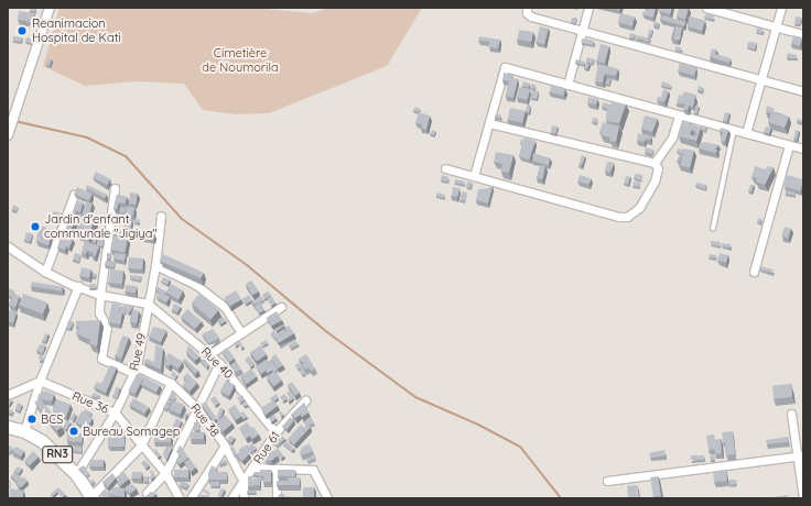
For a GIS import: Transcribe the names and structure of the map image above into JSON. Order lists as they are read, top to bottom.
{
  "streets": {
    "highway": ["RN3"],
    "street": [
      "Rue 49",
      "Rue 40",
      "Rue 36",
      "Rue 38",
      "Rue 61"
    ]
  },
  "crossings": [
    ["Rue 49", "Rue 40"],
    ["Rue 49", "Rue 36"],
    ["Rue 49", "Rue 38"],
    ["Rue 49", "RN3"],
    ["Rue 40", "Rue 61"],
    ["Rue 38", "Rue 61"]
  ],
  "parks": ["Cimetière de Noumorila"],
  "places": [
    "Reanimacion Hospital de Kati",
    "Jardin d'enfant communale \"Jigiya\"",
    "BCS",
    "Bureau Somagep"
  ]
}
